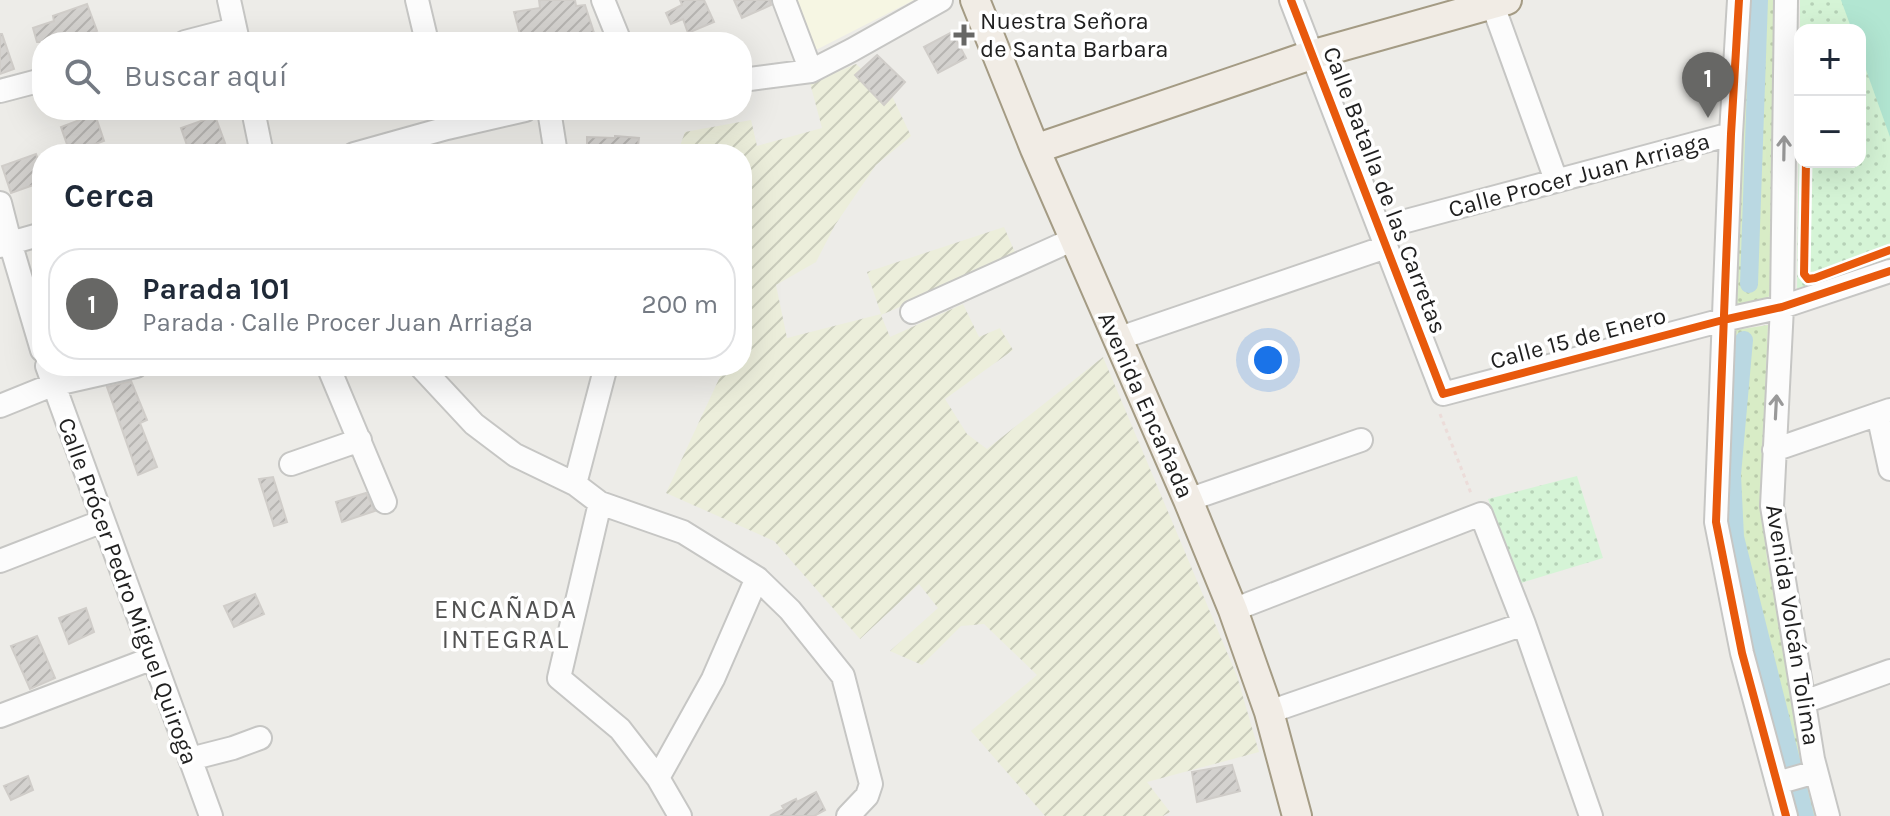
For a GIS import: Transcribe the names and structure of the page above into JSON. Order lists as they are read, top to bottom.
{
  "streets": {
    "main road": ["Avenida Encañada"],
    "street": [
      "Calle Procer Juan Arriaga",
      "Calle Batalla de las Carretas",
      "Calle 15 de Enero",
      "Calle Prócer Pedro Miguel Quiroga",
      "Avenida Volcán Tolima"
    ]
  },
  "crossings": [
    ["Calle Procer Juan Arriaga", "Calle Batalla de las Carretas"],
    ["Calle Procer Juan Arriaga", "Avenida Encañada"],
    ["Calle Batalla de las Carretas", "Calle 15 de Enero"],
    ["Calle 15 de Enero", "Avenida Volcán Tolima"]
  ],
  "districts": ["ENCAÑADA INTEGRAL"],
  "places": {
    "health": ["Nuestra Señora de Santa Barbara"]
  },
  "page": {
    "map_buttons": ["+", "−"],
    "search": "Buscar aquí",
    "pins": "1",
    "heading": "Cerca",
    "list": [
      {
        "mark": "1",
        "name": "Parada 101",
        "note": "Parada · Calle Procer Juan Arriaga",
        "value": "200 m"
      }
    ]
  }
}
